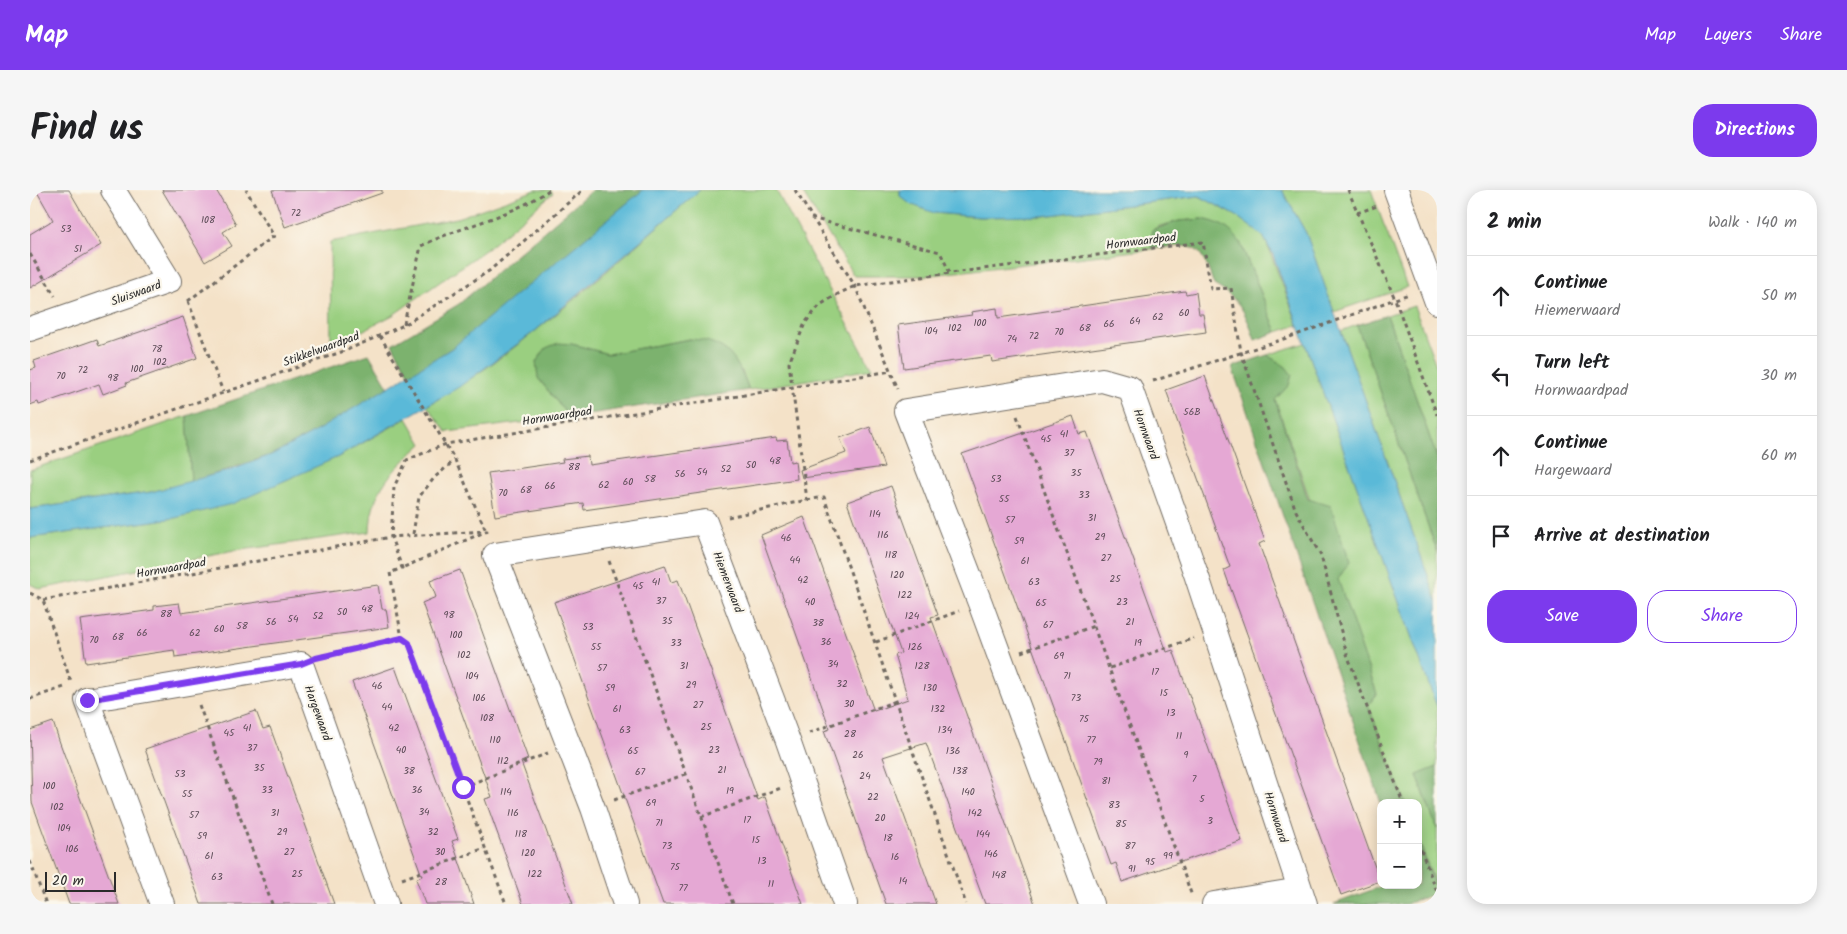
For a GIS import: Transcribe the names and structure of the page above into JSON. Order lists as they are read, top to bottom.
{
  "streets": {
    "street": [
      "Sluiswaard",
      "Hornwaard",
      "Hiemerwaard",
      "Hargewaard"
    ],
    "path": ["Hornwaardpad", "Stikkelwaardpad"]
  },
  "house_numbers": [
    "72",
    "108",
    "53",
    "51",
    "60",
    "62",
    "64",
    "100",
    "66",
    "102",
    "68",
    "104",
    "70",
    "72",
    "74",
    "78",
    "102",
    "100",
    "72",
    "70",
    "98",
    "56B",
    "41",
    "45",
    "37",
    "48",
    "50",
    "88",
    "52",
    "54",
    "35",
    "56",
    "58",
    "53",
    "60",
    "62",
    "66",
    "68",
    "70",
    "33",
    "55",
    "114",
    "31",
    "57",
    "116",
    "29",
    "46",
    "59",
    "118",
    "27",
    "44",
    "61",
    "120",
    "25",
    "42",
    "41",
    "63",
    "45",
    "122",
    "37",
    "40",
    "23",
    "65",
    "48",
    "50",
    "88",
    "98",
    "52",
    "124",
    "54",
    "35",
    "56",
    "21",
    "38",
    "67",
    "58",
    "53",
    "60",
    "66",
    "62",
    "100",
    "68",
    "70",
    "36",
    "33",
    "19",
    "55",
    "126",
    "102",
    "69",
    "34",
    "31",
    "128",
    "57",
    "17",
    "104",
    "71",
    "32",
    "29",
    "46",
    "59",
    "130",
    "15",
    "106",
    "73",
    "30",
    "27",
    "44",
    "61",
    "132",
    "13",
    "108",
    "75",
    "25",
    "41",
    "42",
    "63",
    "134",
    "45",
    "28",
    "11",
    "110",
    "77",
    "37",
    "40",
    "23",
    "65",
    "136",
    "26",
    "9",
    "112",
    "79",
    "35",
    "21",
    "38",
    "138",
    "67",
    "53",
    "24",
    "7",
    "81",
    "100",
    "33",
    "36",
    "19",
    "114",
    "140",
    "55",
    "22",
    "5",
    "69",
    "83",
    "102",
    "34",
    "31",
    "116",
    "142",
    "57",
    "20",
    "17",
    "3",
    "71",
    "85",
    "104",
    "29",
    "32",
    "118",
    "144",
    "59",
    "18",
    "15",
    "73",
    "87",
    "106",
    "27",
    "30",
    "120",
    "146",
    "61",
    "99",
    "16",
    "13",
    "95",
    "75",
    "91",
    "25",
    "122",
    "148",
    "63",
    "14",
    "28",
    "11",
    "77"
  ],
  "scale_bar": "20 m",
  "page": {
    "header": "Map",
    "nav": ["Map", "Layers", "Share"],
    "title": "Find us",
    "buttons": [
      "Directions",
      ["Save", "Share"]
    ],
    "heading": ["2 min", "Walk · 140 m"],
    "list": [
      ["Continue", "Hiemerwaard", "50 m"],
      ["Turn left", "Hornwaardpad", "30 m"],
      ["Continue", "Hargewaard", "60 m"],
      "Arrive at destination"
    ],
    "map_buttons": ["+", "−"],
    "scale": "20 m"
  }
}
